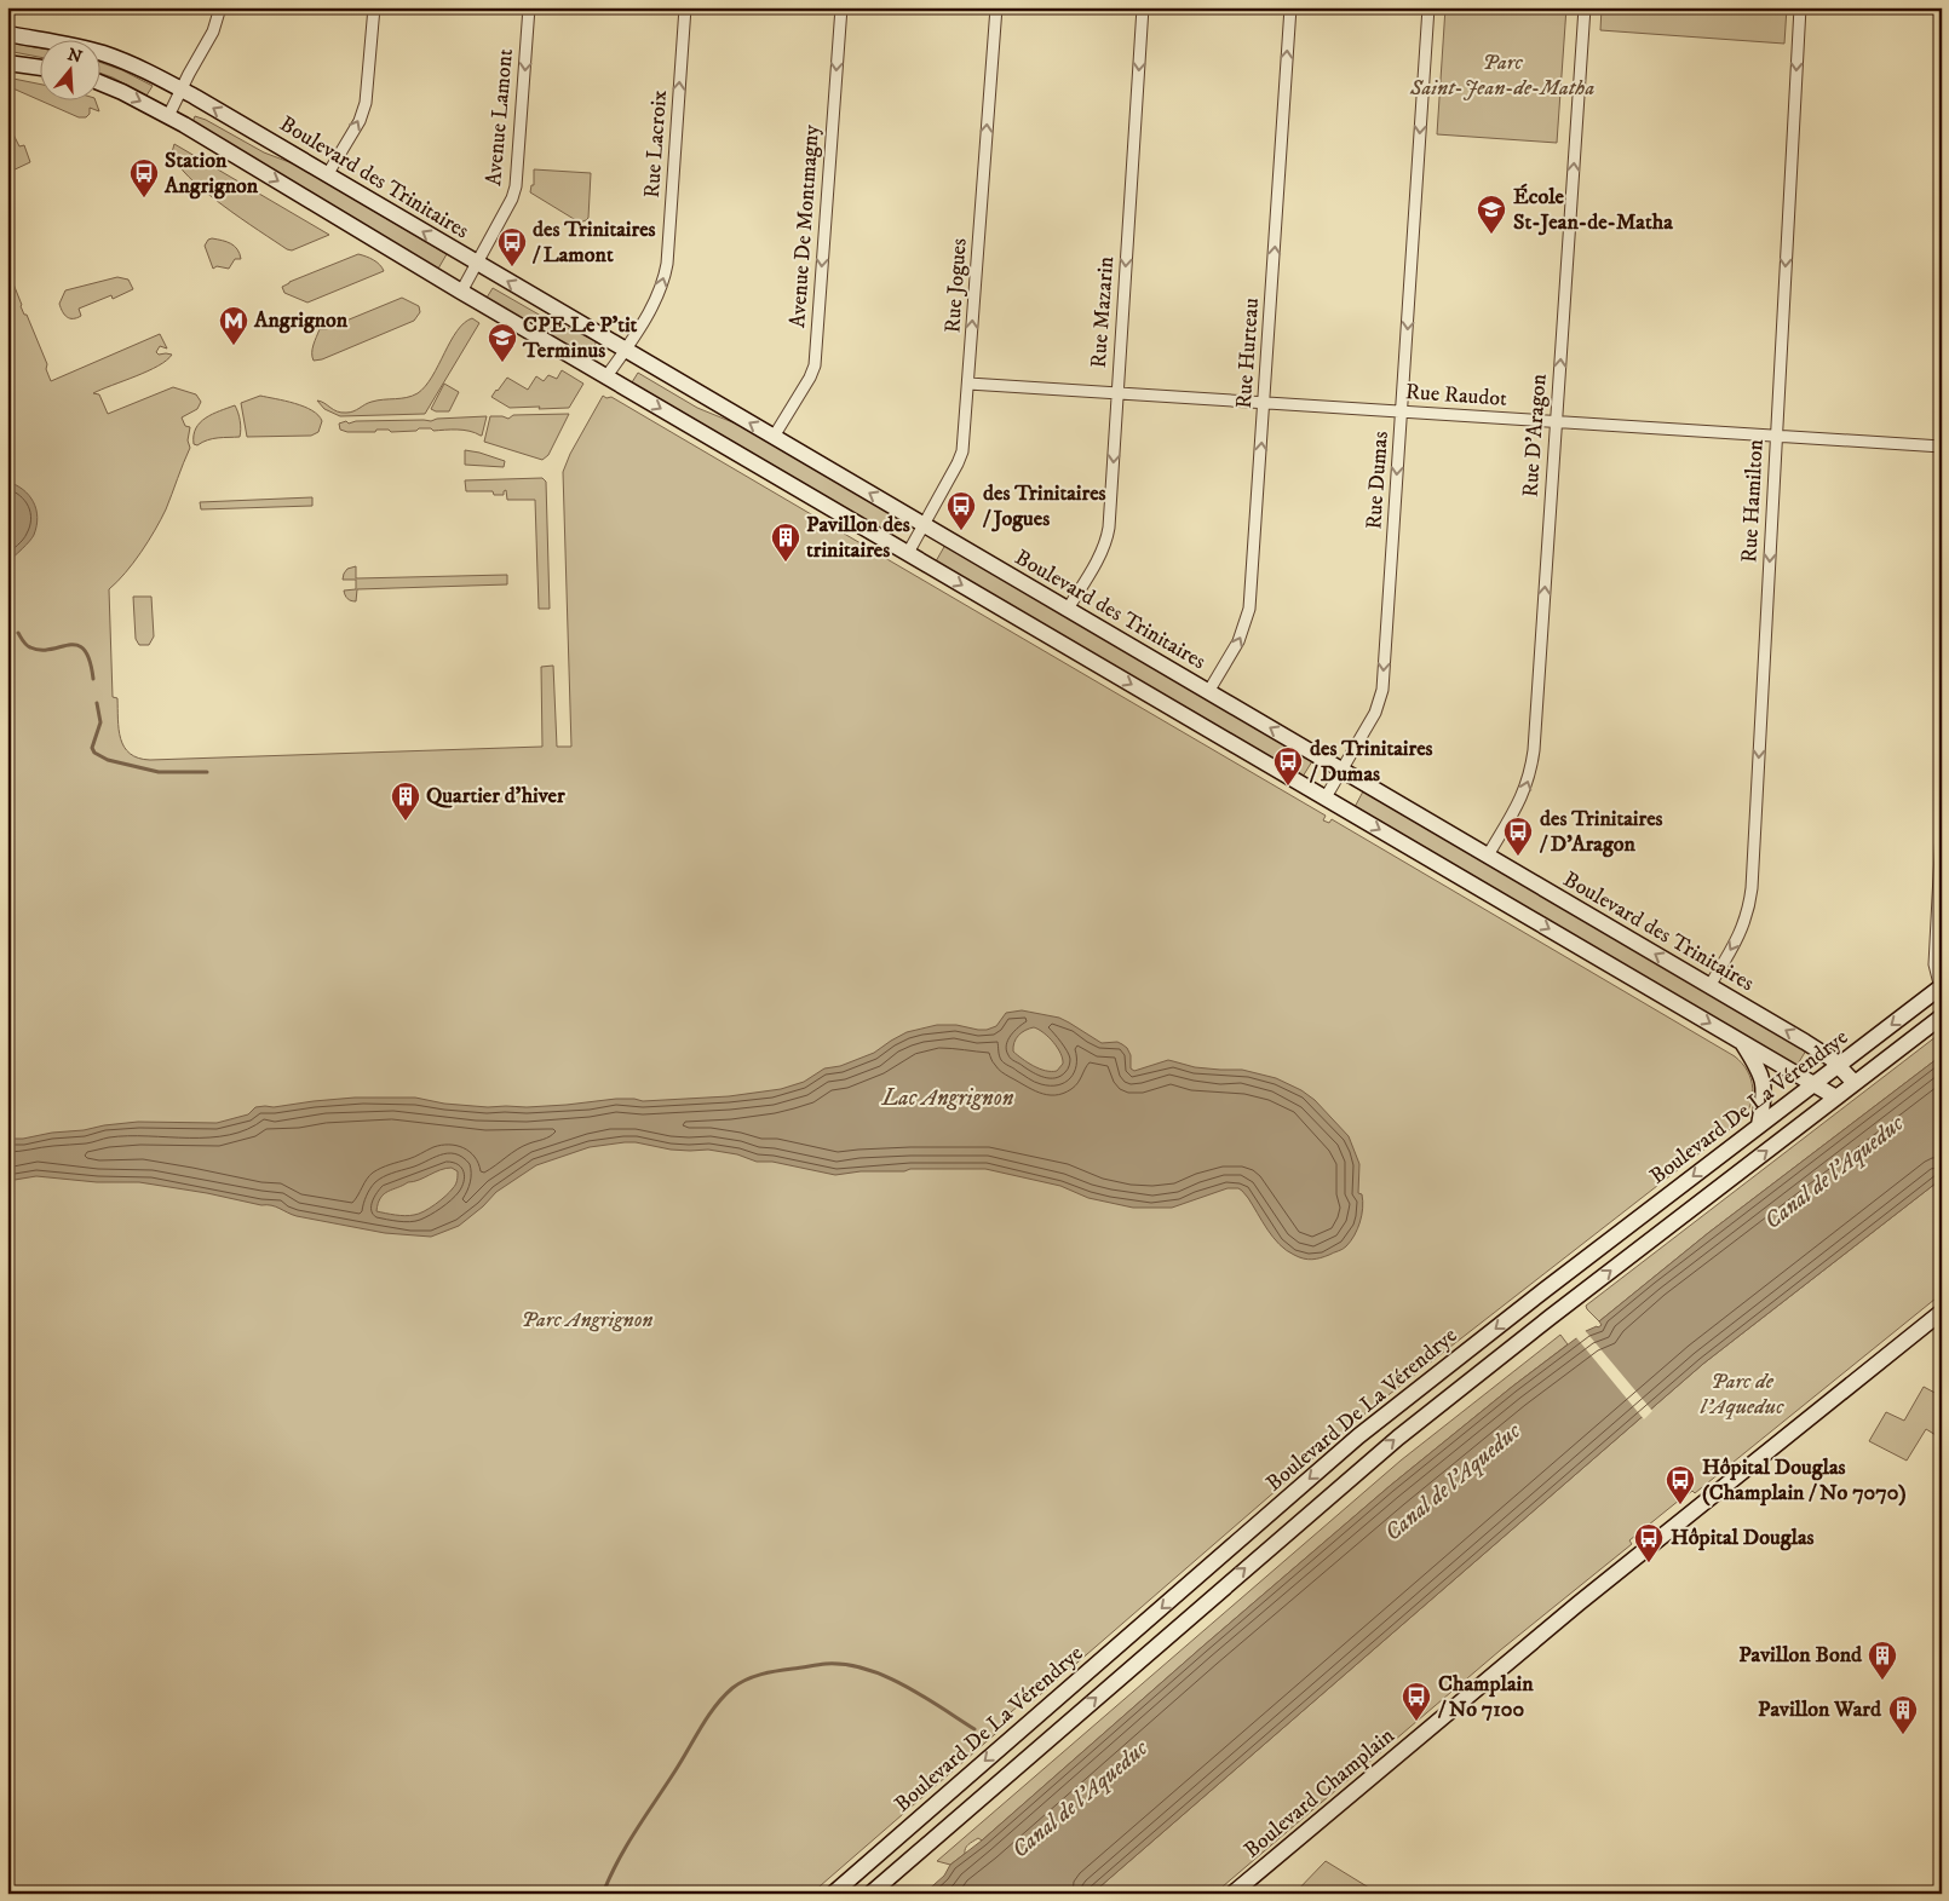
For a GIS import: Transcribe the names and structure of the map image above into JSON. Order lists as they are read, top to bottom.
{
  "streets": {
    "main road": ["Boulevard des Trinitaires", "Boulevard De La Vérendrye", "Boulevard Champlain"],
    "street": [
      "Avenue Lamont",
      "Rue Lacroix",
      "Avenue De Montmagny",
      "Rue Jogues",
      "Rue Mazarin",
      "Rue Hurteau",
      "Rue Raudot",
      "Rue D'Aragon",
      "Rue Dumas",
      "Rue Hamilton"
    ]
  },
  "crossings": [
    ["Avenue Lamont", "Boulevard des Trinitaires"],
    ["Rue Lacroix", "Boulevard des Trinitaires"],
    ["Boulevard des Trinitaires", "Avenue De Montmagny"],
    ["Boulevard des Trinitaires", "Rue Jogues"],
    ["Boulevard des Trinitaires", "Rue Mazarin"],
    ["Boulevard des Trinitaires", "Rue Hurteau"],
    ["Boulevard des Trinitaires", "Rue D'Aragon"],
    ["Boulevard des Trinitaires", "Rue Dumas"],
    ["Boulevard des Trinitaires", "Rue Hamilton"],
    ["Boulevard des Trinitaires", "Boulevard De La Vérendrye"],
    ["Rue Jogues", "Rue Raudot"],
    ["Rue Mazarin", "Rue Raudot"],
    ["Rue Hurteau", "Rue Raudot"],
    ["Rue Raudot", "Rue D'Aragon"],
    ["Rue Raudot", "Rue Dumas"],
    ["Rue Raudot", "Rue Hamilton"]
  ],
  "one_way": [
    "Avenue Lamont",
    "Rue Lacroix",
    "Avenue De Montmagny",
    "Rue Jogues",
    "Rue Mazarin",
    "Rue Hurteau",
    "Rue D'Aragon",
    "Rue Dumas",
    "Rue Hamilton"
  ],
  "water": ["Lac Angrignon", "Canal de l'Aqueduc"],
  "parks": ["Parc Saint-Jean-de-Matha", "Parc Angrignon", "Parc de l'Aqueduc"],
  "places": {
    "bus stop": [
      "Station Angrignon",
      "des Trinitaires / Lamont",
      "des Trinitaires / Jogues",
      "des Trinitaires / Dumas",
      "des Trinitaires / D'Aragon",
      "Hôpital Douglas (Champlain / No 7070)",
      "Hôpital Douglas",
      "Champlain / No 7100"
    ],
    "school or university": ["École St-Jean-de-Matha", "CPE Le P'tit Terminus"],
    "metro station": ["Angrignon"],
    "building": [
      "Pavillon des trinitaires",
      "Quartier d'hiver",
      "Pavillon Bond",
      "Pavillon Ward"
    ]
  },
  "north": "top"
}
